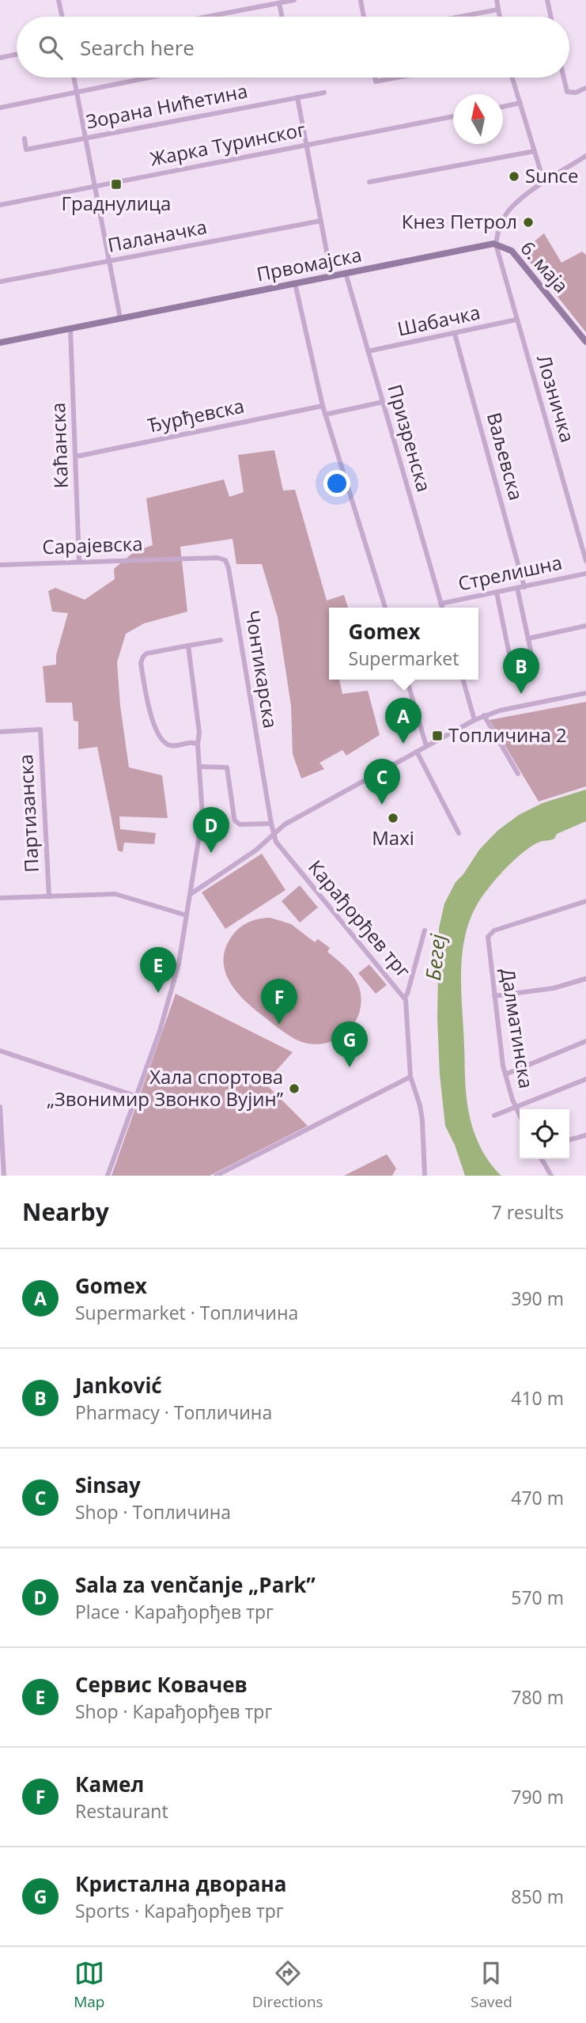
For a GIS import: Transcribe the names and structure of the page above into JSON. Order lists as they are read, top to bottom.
{
  "streets": {
    "street": [
      "Зорана Нићетина",
      "Жарка Туринског",
      "Паланачка",
      "Првомајска",
      "6. маја",
      "Шабачка",
      "Лозничка",
      "Ђурђевска",
      "Призренска",
      "Каћанска",
      "Ваљевска",
      "Сарајевска",
      "Стрелишна",
      "Чонтикарска",
      "Партизанска",
      "Карађорђев трг",
      "Далматинска"
    ]
  },
  "crossings": [
    ["Првомајска", "6. маја"],
    ["Првомајска", "Лозничка"],
    ["Првомајска", "Призренска"],
    ["Првомајска", "Каћанска"],
    ["6. маја", "Лозничка"],
    ["Шабачка", "Лозничка"],
    ["Шабачка", "Призренска"],
    ["Шабачка", "Ваљевска"],
    ["Ђурђевска", "Каћанска"],
    ["Призренска", "Стрелишна"],
    ["Каћанска", "Сарајевска"],
    ["Ваљевска", "Стрелишна"],
    ["Сарајевска", "Чонтикарска"],
    ["Чонтикарска", "Карађорђев трг"]
  ],
  "water": ["Бегеј"],
  "places": {
    "other": [
      "Sunce",
      "Кнез Петрол",
      "Maxi",
      "Хала спортова „Звонимир Звонко Вујин”"
    ],
    "transit": ["Граднулица", "Топличина 2"]
  },
  "north": "top",
  "page": {
    "search": "Search here",
    "popup": ["Gomex", "Supermarket"],
    "pins": [
      "B",
      "A",
      "C",
      "D",
      "E",
      "F",
      "G"
    ],
    "heading": ["Nearby", "7 results"],
    "list": [
      {
        "mark": "A",
        "name": "Gomex",
        "note": "Supermarket · Топличина",
        "value": "390 m"
      },
      {
        "mark": "B",
        "name": "Janković",
        "note": "Pharmacy · Топличина",
        "value": "410 m"
      },
      {
        "mark": "C",
        "name": "Sinsay",
        "note": "Shop · Топличина",
        "value": "470 m"
      },
      {
        "mark": "D",
        "name": "Sala za venčanje „Park”",
        "note": "Place · Карађорђев трг",
        "value": "570 m"
      },
      {
        "mark": "E",
        "name": "Сервис Ковачев",
        "note": "Shop · Карађорђев трг",
        "value": "780 m"
      },
      {
        "mark": "F",
        "name": "Камел",
        "note": "Restaurant",
        "value": "790 m"
      },
      {
        "mark": "G",
        "name": "Кристална дворана",
        "note": "Sports · Карађорђев трг",
        "value": "850 m"
      }
    ],
    "nav": ["Map", "Directions", "Saved"]
  }
}
